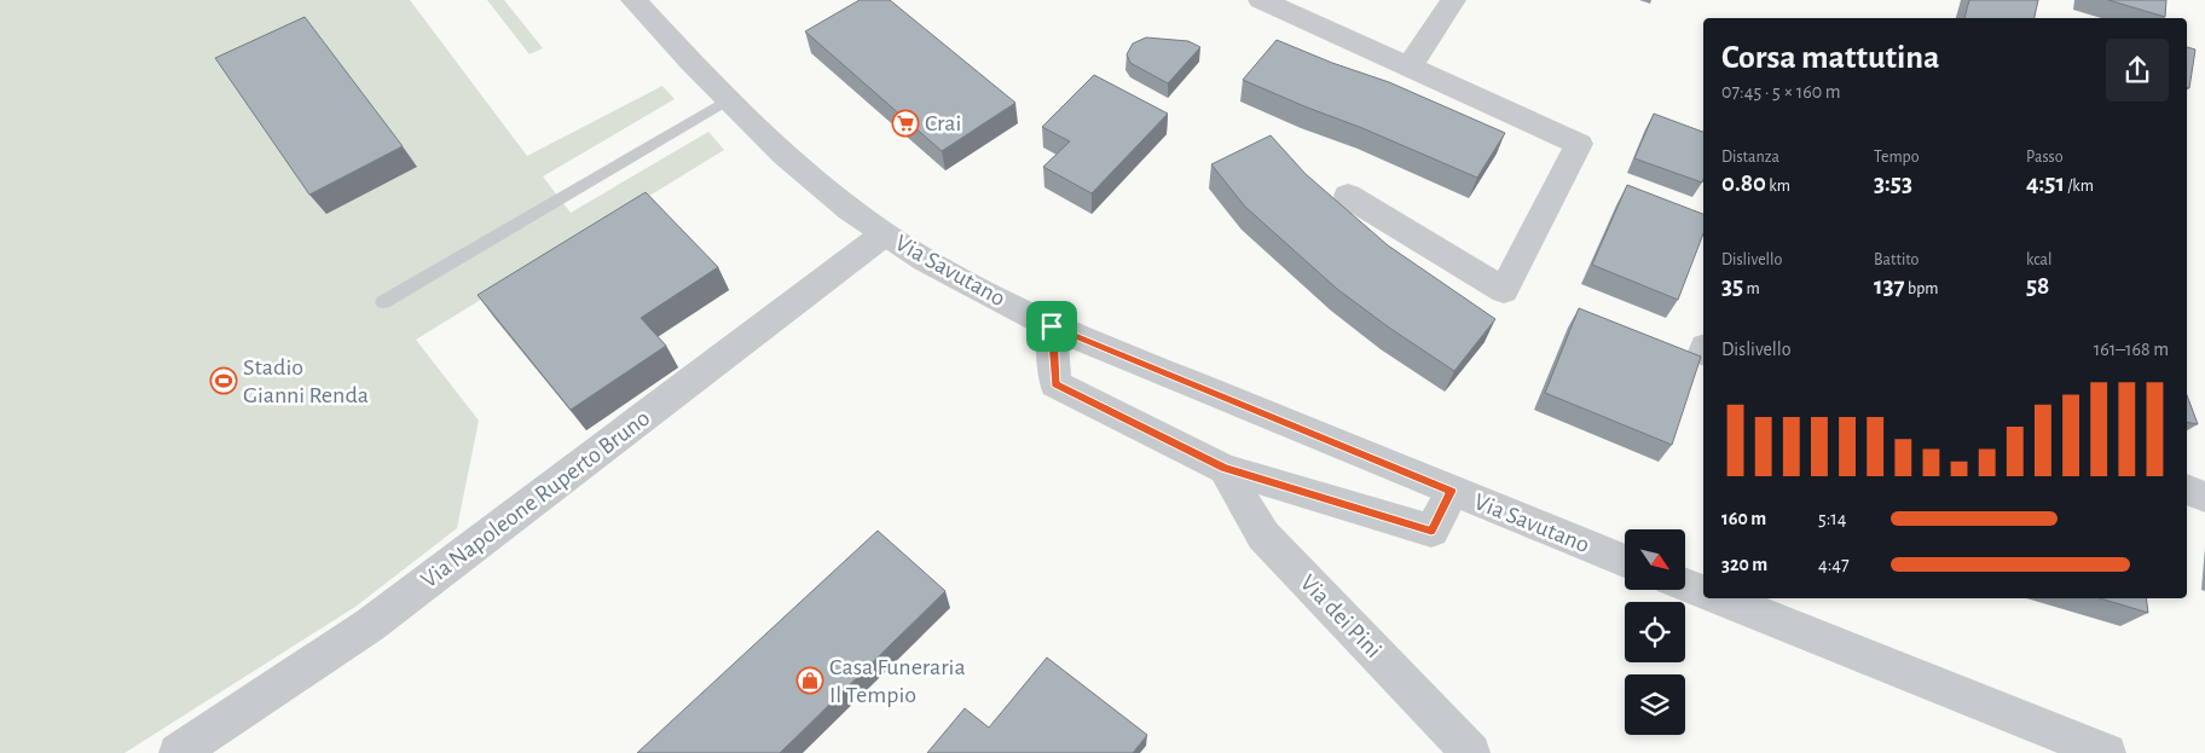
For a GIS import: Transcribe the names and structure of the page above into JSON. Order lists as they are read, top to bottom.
{
  "streets": {
    "street": ["Via Savutano", "Via Napoleone Ruperto Bruno", "Via dei Pini"]
  },
  "crossings": [
    ["Via Savutano", "Via Napoleone Ruperto Bruno"]
  ],
  "places": {
    "supermarket": ["Crai"],
    "sports": ["Stadio Gianni Renda"],
    "shop": ["Casa Funeraria Il Tempio"]
  },
  "north": "bottom right",
  "page": {
    "heading": ["Corsa mattutina", "07:45 · 5 × 160 m"],
    "stats": [
      ["Distanza", "0.80 km"],
      ["Tempo", "3:53"],
      ["Passo", "4:51 /km"],
      ["Dislivello", "35 m"],
      ["Battito", "137 bpm"],
      ["kcal", "58"]
    ],
    "chart": ["Dislivello", "161–168 m"],
    "list": [
      {
        "name": "160 m",
        "note": "5:14"
      },
      {
        "name": "320 m",
        "note": "4:47"
      }
    ]
  }
}
